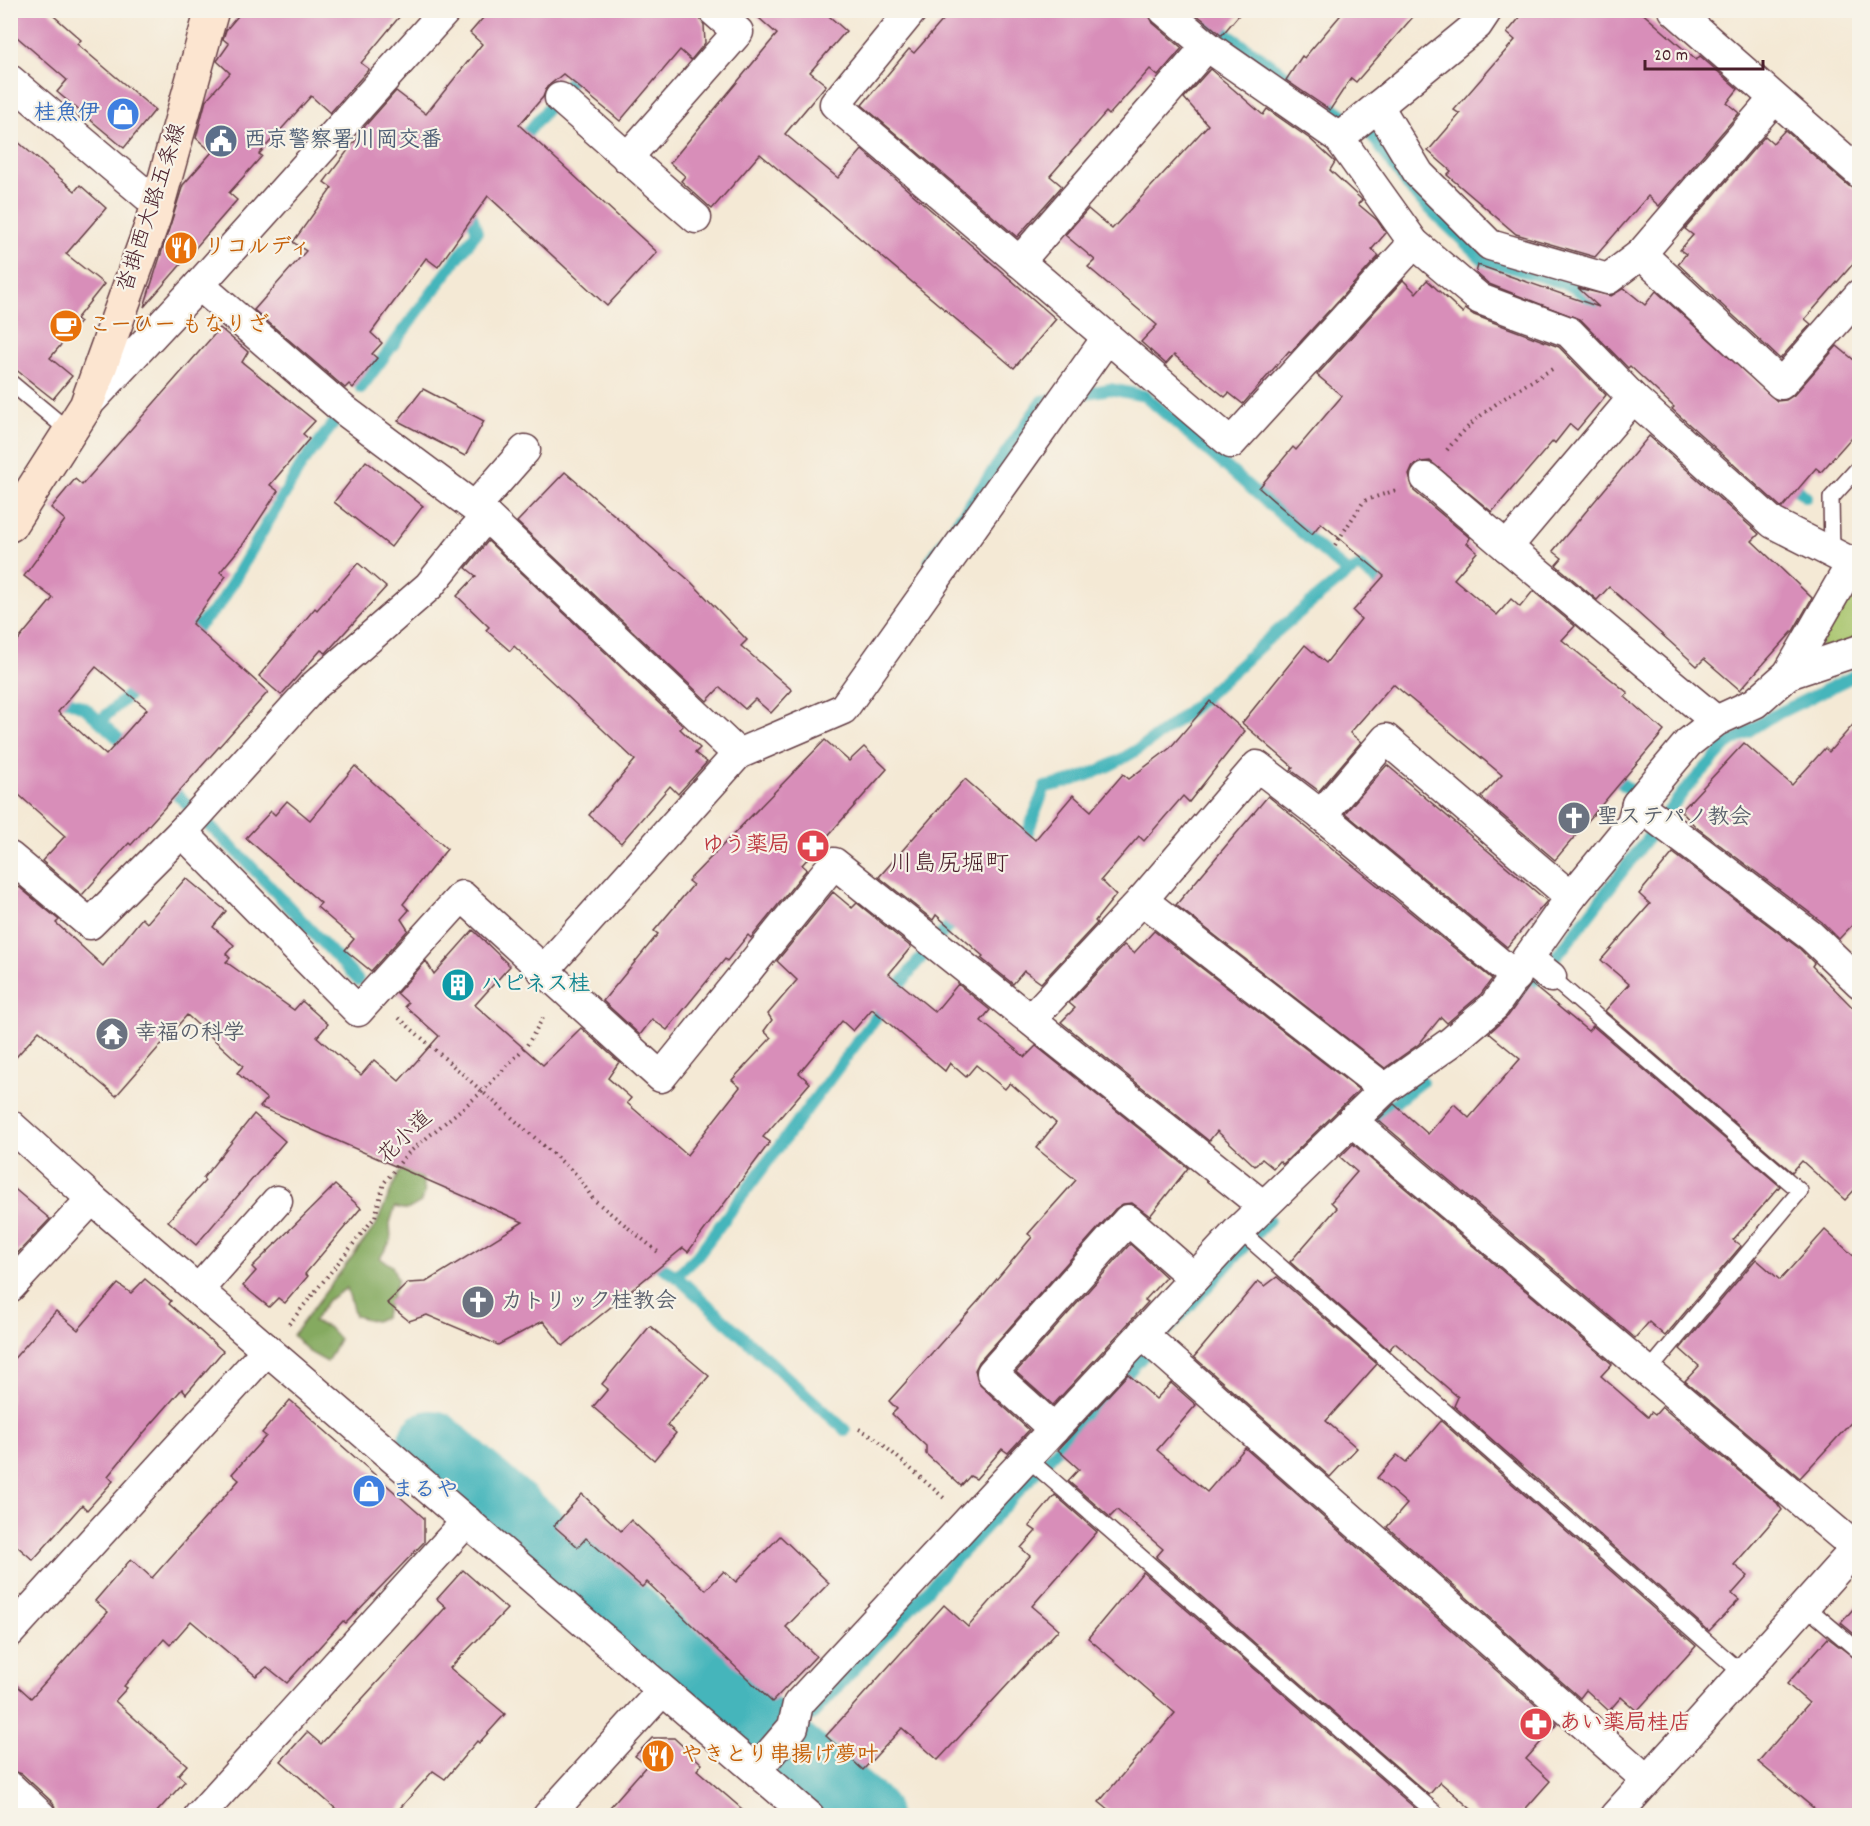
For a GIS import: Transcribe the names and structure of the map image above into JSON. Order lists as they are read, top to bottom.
{
  "streets": {
    "main road": ["沓掛西大路五条線"],
    "path": ["花小道"]
  },
  "districts": ["川島尻堀町"],
  "places": {
    "shop": ["桂魚伊", "まるや"],
    "public building": ["西京警察署川岡交番"],
    "restaurant": ["リコルディ", "やきとり串揚げ夢叶"],
    "cafe": ["こーひー もなりざ"],
    "church": ["聖ステパノ教会", "カトリック桂教会"],
    "pharmacy": ["ゆう薬局", "あい薬局桂店"],
    "building": ["ハピネス桂"],
    "temple": ["幸福の科学"]
  },
  "scale_bar": "20 m"
}
